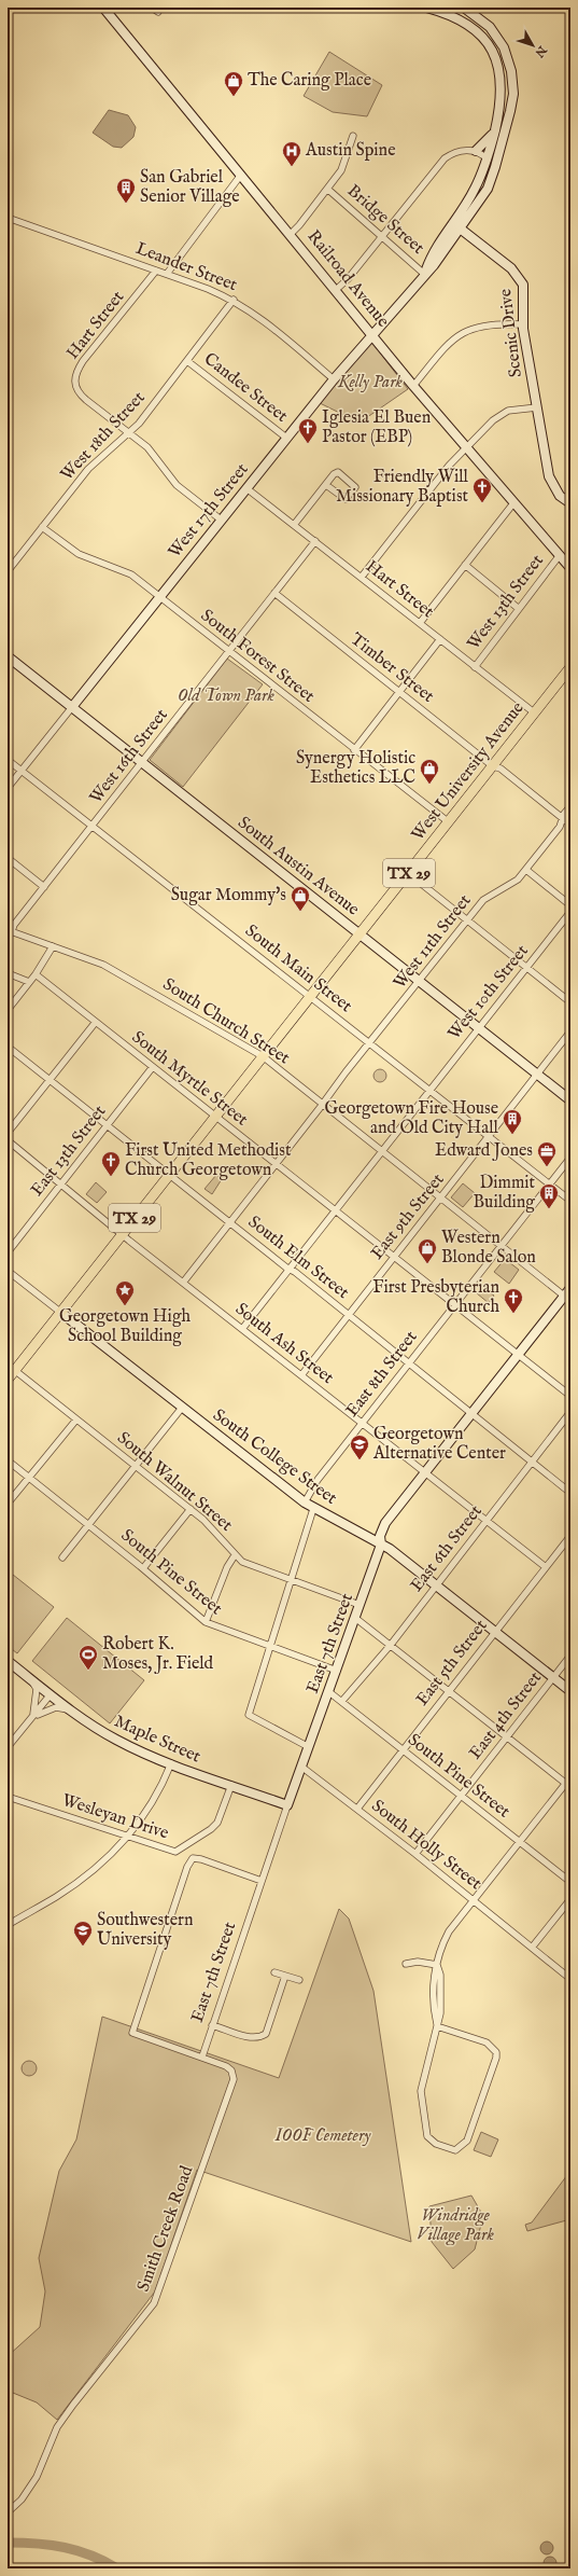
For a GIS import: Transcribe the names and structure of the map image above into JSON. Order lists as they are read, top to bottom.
{
  "streets": {
    "main road": ["West University Avenue", "TX 29"],
    "street": [
      "Bridge Street",
      "Leander Street",
      "Railroad Avenue",
      "Hart Street",
      "Scenic Drive",
      "Candee Street",
      "West 18th Street",
      "West 17th Street",
      "West 13th Street",
      "South Forest Street",
      "Timber Street",
      "West 16th Street",
      "South Austin Avenue",
      "West 11th Street",
      "South Main Street",
      "West 10th Street",
      "South Church Street",
      "South Myrtle Street",
      "East 13th Street",
      "East 9th Street",
      "South Elm Street",
      "South Ash Street",
      "East 8th Street",
      "South College Street",
      "South Walnut Street",
      "East 6th Street",
      "South Pine Street",
      "East 7th Street",
      "East 5th Street",
      "East 4th Street",
      "Maple Street",
      "Wesleyan Drive",
      "South Holly Street",
      "Smith Creek Road"
    ]
  },
  "crossings": [
    ["Bridge Street", "West 17th Street"],
    ["Leander Street", "Hart Street"],
    ["Leander Street", "West 18th Street"],
    ["Leander Street", "West 17th Street"],
    ["Railroad Avenue", "West 17th Street"],
    ["Railroad Avenue", "West 13th Street"],
    ["Hart Street", "West 18th Street"],
    ["Hart Street", "West 17th Street"],
    ["Hart Street", "West 13th Street"],
    ["Hart Street", "West 16th Street"],
    ["Hart Street", "West University Avenue"],
    ["Scenic Drive", "West 17th Street"],
    ["Candee Street", "West 18th Street"],
    ["Candee Street", "West 17th Street"],
    ["West 18th Street", "South Forest Street"],
    ["West 17th Street", "South Forest Street"],
    ["West 17th Street", "South Austin Avenue"],
    ["West 17th Street", "South Main Street"],
    ["South Forest Street", "West 16th Street"],
    ["South Forest Street", "West University Avenue"],
    ["Timber Street", "West 16th Street"],
    ["Timber Street", "West University Avenue"],
    ["Timber Street", "West 11th Street"],
    ["West 16th Street", "South Austin Avenue"],
    ["West 16th Street", "South Main Street"],
    ["West 16th Street", "South Church Street"],
    ["West University Avenue", "South Austin Avenue"],
    ["West University Avenue", "TX 29"],
    ["West University Avenue", "South Main Street"],
    ["South Austin Avenue", "West 11th Street"],
    ["South Austin Avenue", "West 10th Street"],
    ["South Austin Avenue", "East 9th Street"],
    ["TX 29", "South Main Street"],
    ["TX 29", "South Church Street"],
    ["TX 29", "South Myrtle Street"],
    ["TX 29", "South Elm Street"],
    ["TX 29", "South Ash Street"],
    ["TX 29", "South College Street"],
    ["TX 29", "South Walnut Street"],
    ["West 11th Street", "South Main Street"],
    ["West 11th Street", "South Church Street"],
    ["West 11th Street", "South Myrtle Street"],
    ["West 11th Street", "South Elm Street"],
    ["West 11th Street", "South Ash Street"],
    ["South Main Street", "West 10th Street"],
    ["South Main Street", "East 9th Street"],
    ["South Main Street", "East 8th Street"],
    ["West 10th Street", "South Church Street"],
    ["West 10th Street", "South Myrtle Street"],
    ["West 10th Street", "South Elm Street"],
    ["West 10th Street", "South Ash Street"],
    ["South Church Street", "East 9th Street"],
    ["South Church Street", "East 8th Street"],
    ["South Church Street", "East 7th Street"],
    ["South Myrtle Street", "East 13th Street"],
    ["South Myrtle Street", "East 9th Street"],
    ["South Myrtle Street", "East 8th Street"],
    ["South Myrtle Street", "East 7th Street"],
    ["East 13th Street", "South Elm Street"],
    ["East 13th Street", "South Ash Street"],
    ["East 9th Street", "South Elm Street"],
    ["East 9th Street", "South Ash Street"],
    ["South Elm Street", "East 8th Street"],
    ["South Elm Street", "East 6th Street"],
    ["South Elm Street", "East 7th Street"],
    ["South Ash Street", "East 8th Street"],
    ["South Ash Street", "East 6th Street"],
    ["South Ash Street", "East 7th Street"],
    ["South Ash Street", "East 5th Street"],
    ["East 8th Street", "South College Street"],
    ["South College Street", "East 6th Street"],
    ["South College Street", "East 7th Street"],
    ["South College Street", "East 5th Street"],
    ["South College Street", "East 4th Street"],
    ["South Walnut Street", "East 7th Street"],
    ["East 6th Street", "South Pine Street"],
    ["South Pine Street", "East 7th Street"],
    ["South Pine Street", "East 5th Street"],
    ["South Pine Street", "East 4th Street"],
    ["East 7th Street", "Maple Street"],
    ["East 7th Street", "South Holly Street"],
    ["East 7th Street", "Smith Creek Road"],
    ["East 5th Street", "South Holly Street"],
    ["East 4th Street", "South Holly Street"],
    ["Maple Street", "Wesleyan Drive"]
  ],
  "parks": [
    "Kelly Park",
    "Old Town Park",
    "IOOF Cemetery",
    "Windridge Village Park"
  ],
  "places": {
    "shop": [
      "The Caring Place",
      "Synergy Holistic Esthetics LLC",
      "Sugar Mommy's",
      "Western Blonde Salon"
    ],
    "hospital": ["Austin Spine"],
    "building": ["San Gabriel Senior Village", "Georgetown Fire House and Old City Hall", "Dimmit Building"],
    "church": [
      "Iglesia El Buen Pastor (EBP)",
      "Friendly Will Missionary Baptist",
      "First United Methodist Church Georgetown",
      "First Presbyterian Church"
    ],
    "office": ["Edward Jones"],
    "place": ["Georgetown High School Building"],
    "school or university": ["Georgetown Alternative Center", "Southwestern University"],
    "sports": ["Robert K. Moses, Jr. Field"]
  },
  "north": "bottom right"
}
